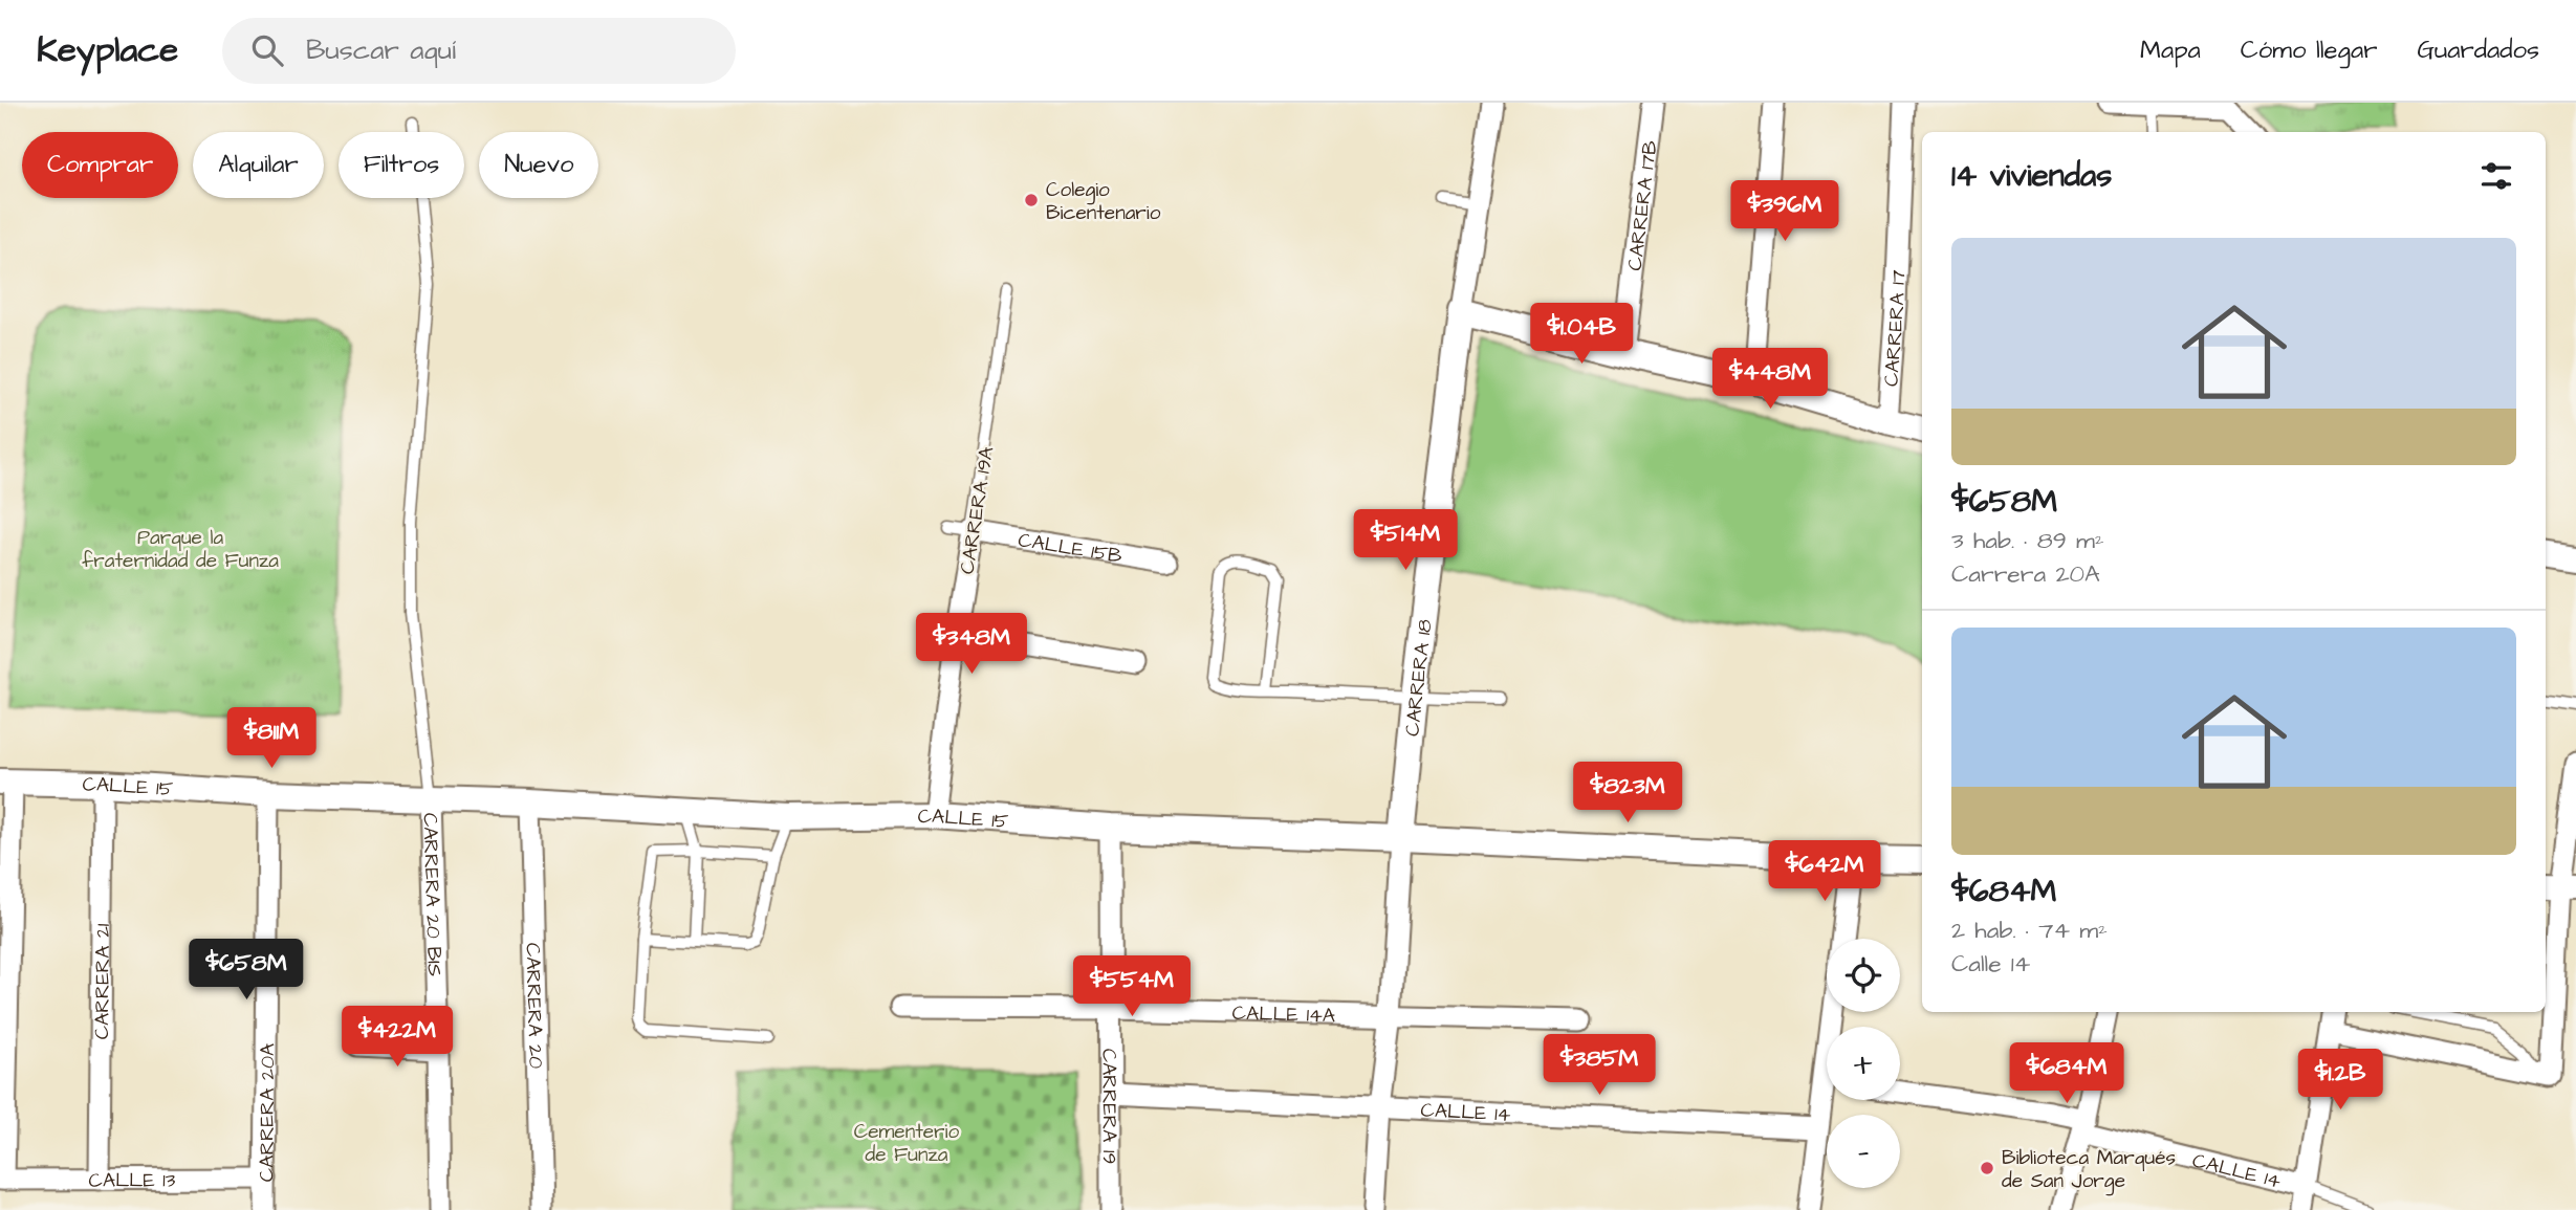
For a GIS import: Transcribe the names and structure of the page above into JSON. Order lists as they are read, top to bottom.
{
  "streets": {
    "street": [
      "CARRERA 17B",
      "CARRERA 17",
      "CARRERA 19A",
      "CALLE 15B",
      "CARRERA 18",
      "CALLE 15",
      "CARRERA 20 BIS",
      "CARRERA 21",
      "CARRERA 20",
      "CALLE 14A",
      "CARRERA 19",
      "CARRERA 20A",
      "CALLE 14",
      "CALLE 13"
    ]
  },
  "crossings": [
    ["CARRERA 19A", "CALLE 15B"],
    ["CARRERA 19A", "CALLE 15"],
    ["CARRERA 18", "CALLE 15"],
    ["CARRERA 18", "CALLE 14A"],
    ["CARRERA 18", "CALLE 14"],
    ["CALLE 15", "CARRERA 20 BIS"],
    ["CALLE 15", "CARRERA 21"],
    ["CALLE 15", "CARRERA 20"],
    ["CALLE 15", "CARRERA 19"],
    ["CALLE 15", "CARRERA 20A"],
    ["CARRERA 21", "CALLE 13"],
    ["CALLE 14A", "CARRERA 19"],
    ["CARRERA 19", "CALLE 14"],
    ["CARRERA 20A", "CALLE 13"]
  ],
  "parks": ["Parque la fraternidad de Funza", "Cementerio de Funza"],
  "places": ["Colegio Bicentenario", "Biblioteca Marqués de San Jorge"],
  "page": {
    "header": "Keyplace",
    "search": "Buscar aquí",
    "nav": ["Mapa", "Cómo llegar", "Guardados"],
    "chip": [
      "Comprar",
      "Alquilar",
      "Filtros",
      "Nuevo"
    ],
    "heading": "14 viviendas",
    "price": [
      "$396M",
      "$1.04B",
      "$448M",
      "$514M",
      "$348M",
      "$811M",
      "$823M",
      "$642M",
      "$658M",
      "$554M",
      "$422M",
      "$385M",
      "$684M",
      "$1.2B"
    ],
    "list": [
      {
        "name": "$658M",
        "note": "3 hab. · 89 m² · Carrera 20A"
      },
      {
        "name": "$684M",
        "note": "2 hab. · 74 m² · Calle 14"
      }
    ],
    "map_buttons": ["+", "−"]
  }
}
